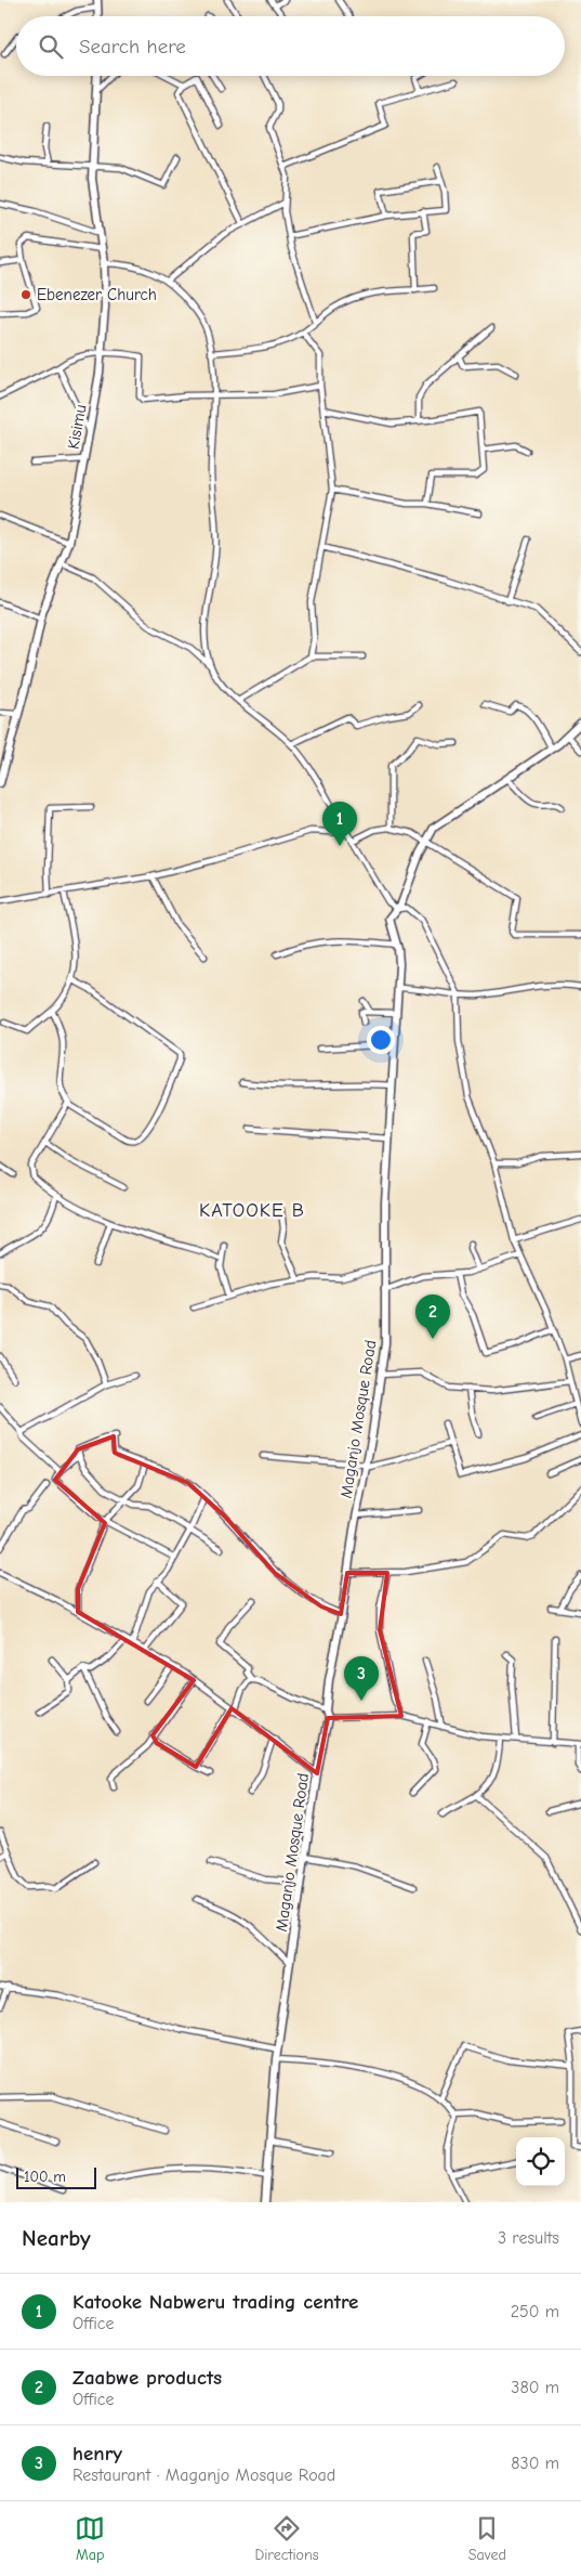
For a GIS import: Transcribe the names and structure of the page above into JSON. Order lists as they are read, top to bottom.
{
  "streets": {
    "street": ["Kisimu", "Maganjo Mosque Road"]
  },
  "districts": ["KATOOKE B"],
  "places": ["Ebenezer Church"],
  "scale_bar": "100 m",
  "page": {
    "search": "Search here",
    "pins": ["1", "2", "3"],
    "scale": "100 m",
    "heading": ["Nearby", "3 results"],
    "list": [
      {
        "mark": "1",
        "name": "Katooke Nabweru trading centre",
        "note": "Office",
        "value": "250 m"
      },
      {
        "mark": "2",
        "name": "Zaabwe products",
        "note": "Office",
        "value": "380 m"
      },
      {
        "mark": "3",
        "name": "henry",
        "note": "Restaurant · Maganjo Mosque Road",
        "value": "830 m"
      }
    ],
    "nav": ["Map", "Directions", "Saved"]
  }
}
